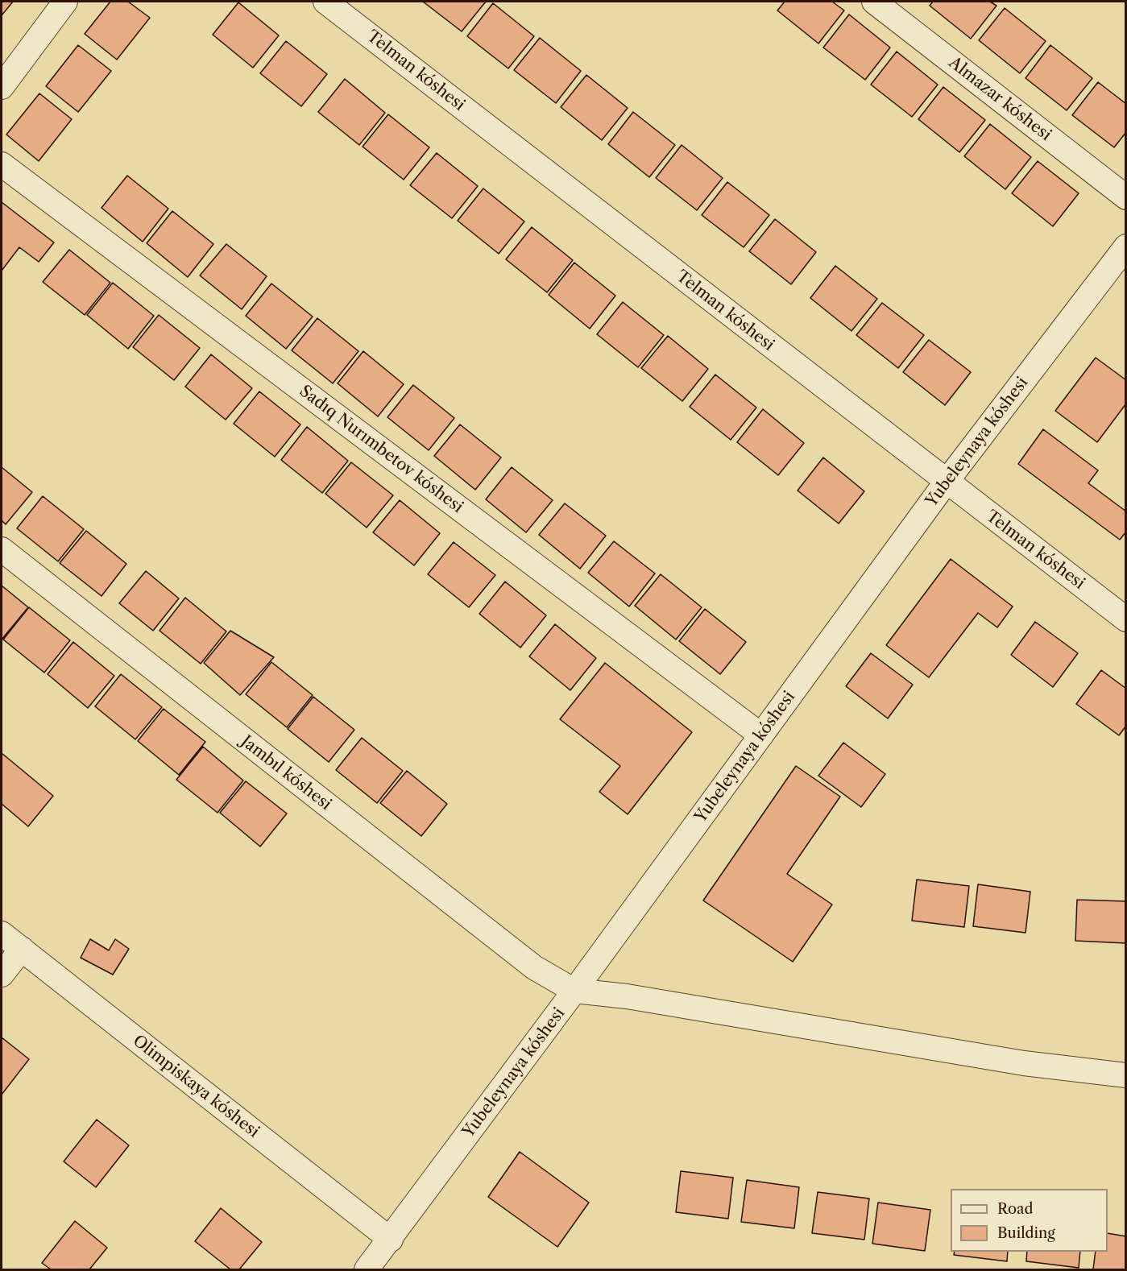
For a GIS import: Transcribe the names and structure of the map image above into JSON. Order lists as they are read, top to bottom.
{
  "streets": {
    "street": [
      "Telman kóshesi",
      "Almazar kóshesi",
      "Yubeleynaya kóshesi",
      "Sadıq Nurımbetov kóshesi",
      "Jambıl kóshesi",
      "Olimpiskaya kóshesi"
    ]
  },
  "crossings": [
    ["Telman kóshesi", "Yubeleynaya kóshesi"],
    ["Yubeleynaya kóshesi", "Sadıq Nurımbetov kóshesi"],
    ["Yubeleynaya kóshesi", "Jambıl kóshesi"],
    ["Yubeleynaya kóshesi", "Olimpiskaya kóshesi"]
  ],
  "legend": ["Road", "Building"]
}
